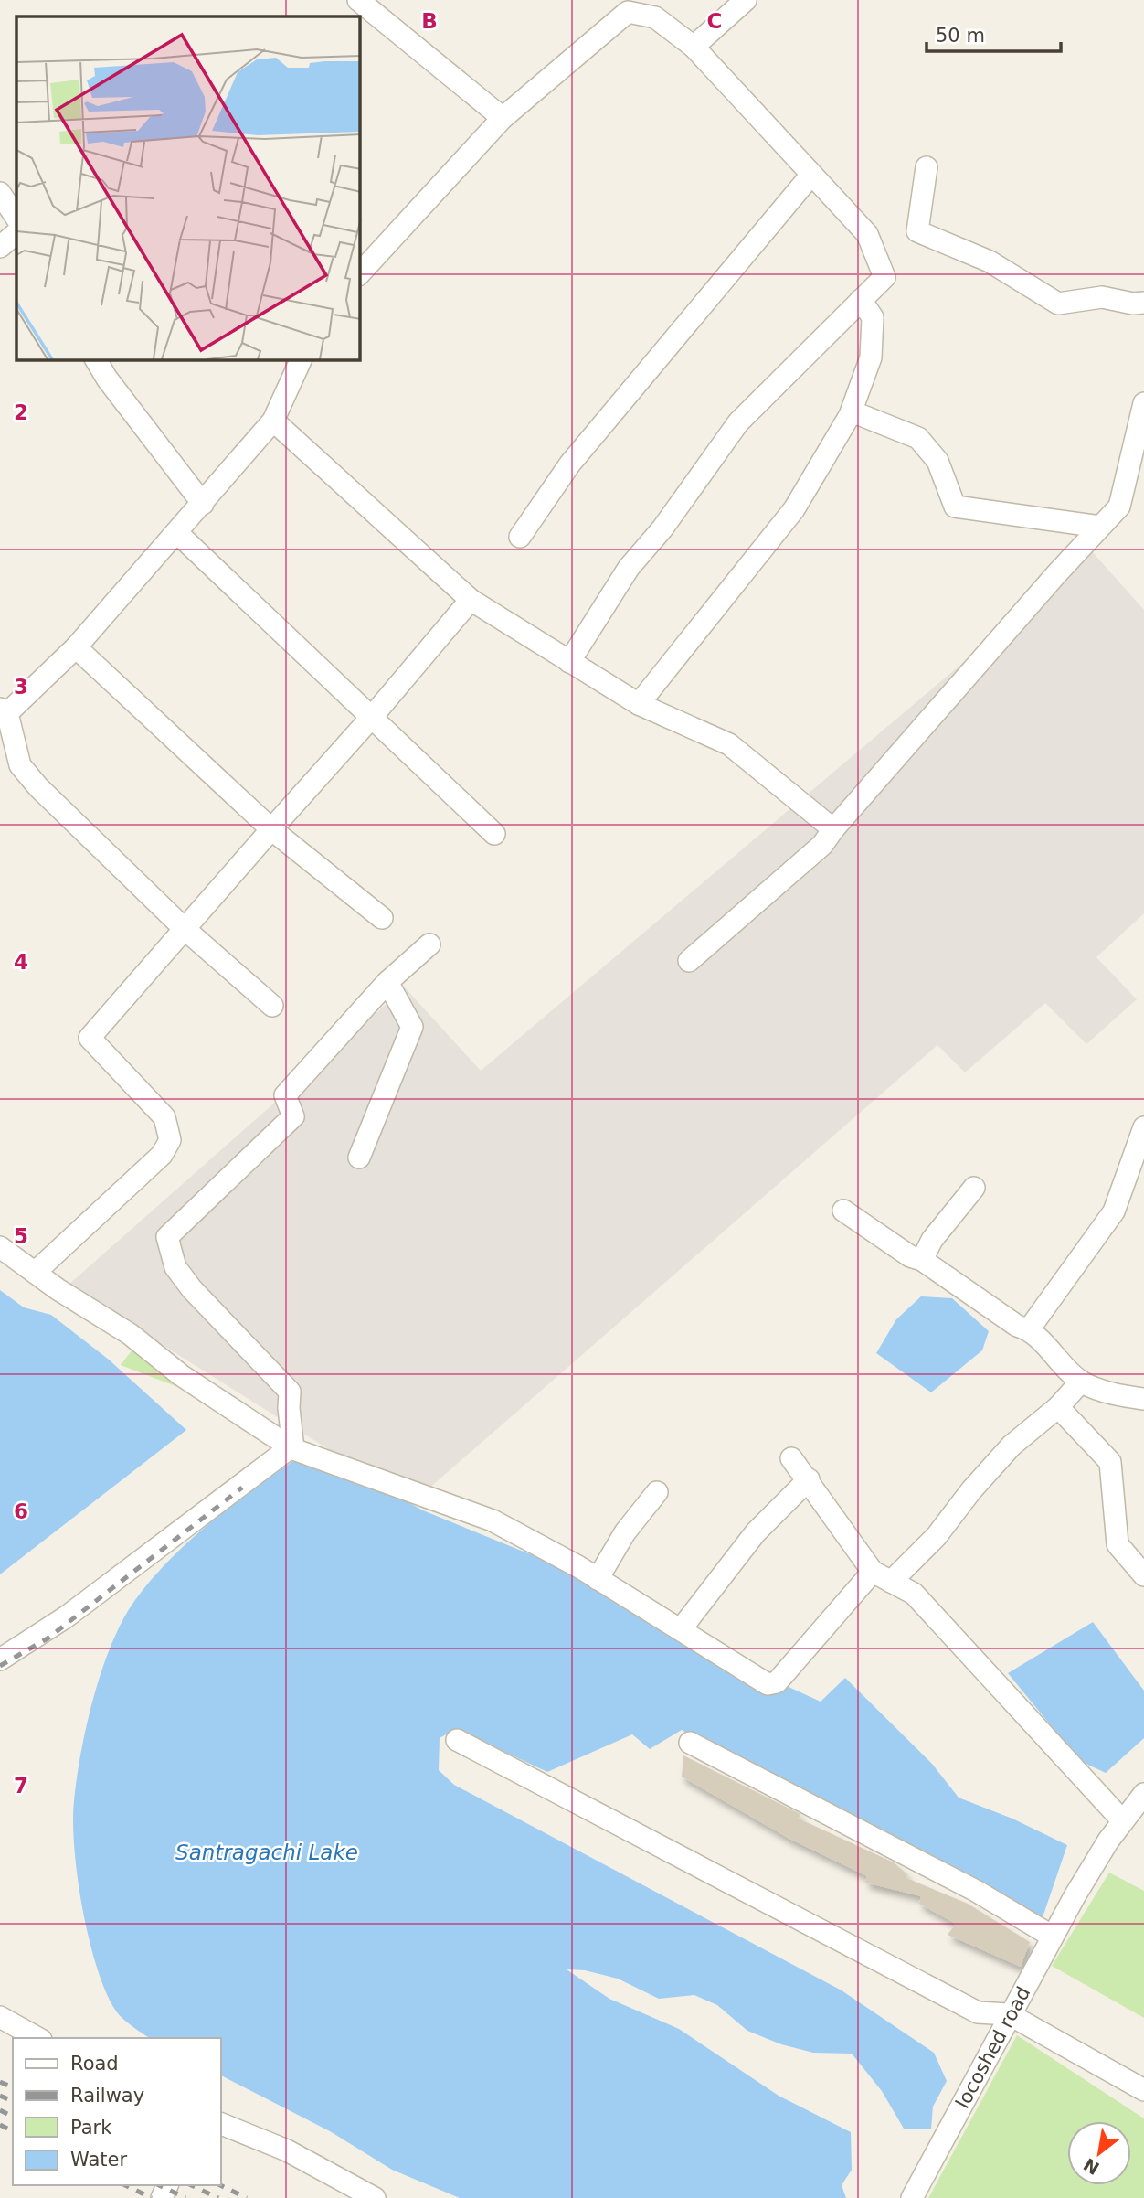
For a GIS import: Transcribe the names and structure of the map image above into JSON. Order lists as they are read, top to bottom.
{
  "streets": {
    "street": ["locoshed road"]
  },
  "water": ["Santragachi Lake"],
  "legend": [
    "Road",
    "Railway",
    "Park",
    "Water"
  ],
  "scale_bar": "50 m",
  "north": "bottom left",
  "grid": {
    "columns": ["B", "C"],
    "rows": [
      "2",
      "3",
      "4",
      "5",
      "6",
      "7"
    ]
  }
}
